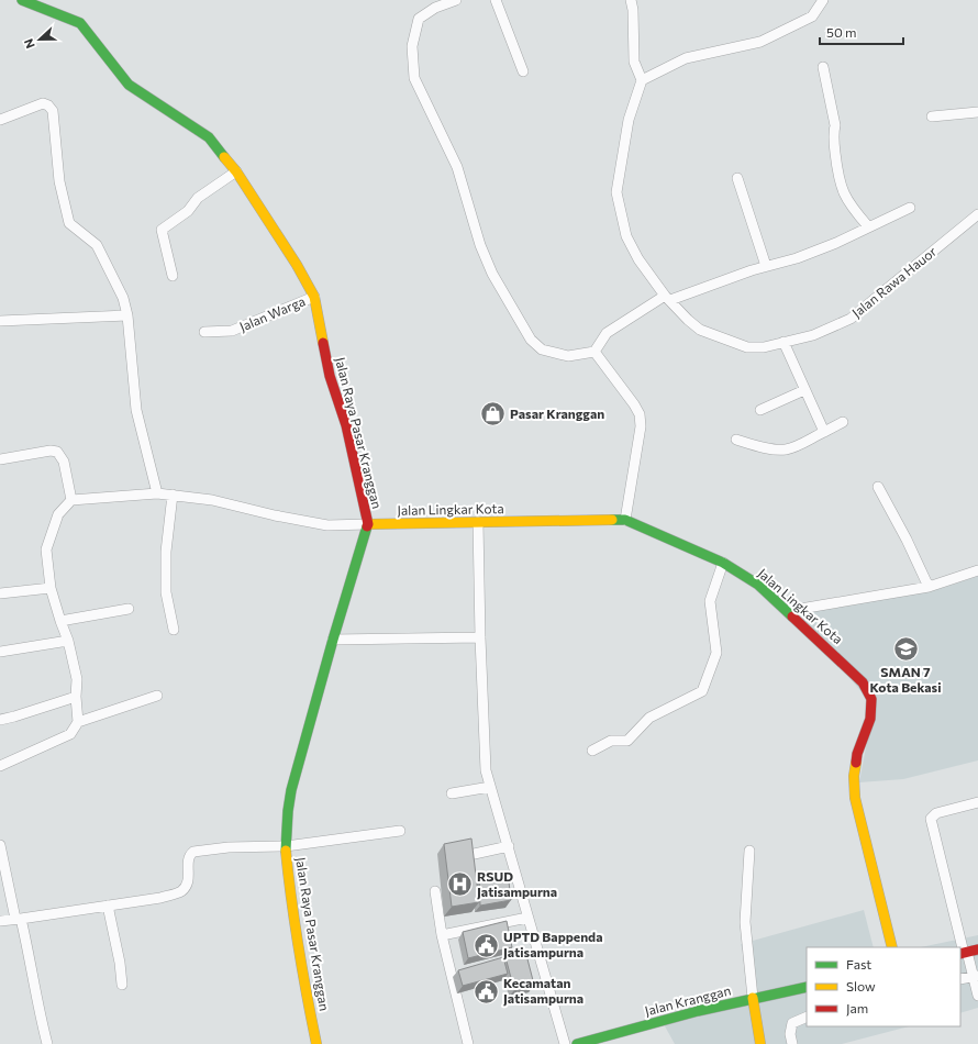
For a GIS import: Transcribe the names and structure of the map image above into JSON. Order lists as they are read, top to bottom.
{
  "streets": {
    "main road": ["Jalan Raya Pasar Kranggan", "Jalan Lingkar Kota", "Jalan Kranggan"],
    "street": ["Jalan Rawa Hauor", "Jalan Warga"]
  },
  "crossings": [
    ["Jalan Warga", "Jalan Raya Pasar Kranggan"],
    ["Jalan Raya Pasar Kranggan", "Jalan Lingkar Kota"]
  ],
  "places": {
    "shop": ["Pasar Kranggan"],
    "school or university": ["SMAN 7 Kota Bekasi"],
    "hospital": ["RSUD Jatisampurna"],
    "public building": ["UPTD Bappenda Jatisampurna", "Kecamatan Jatisampurna"]
  },
  "legend": ["Fast", "Slow", "Jam"],
  "scale_bar": "50 m",
  "north": "left"
}
